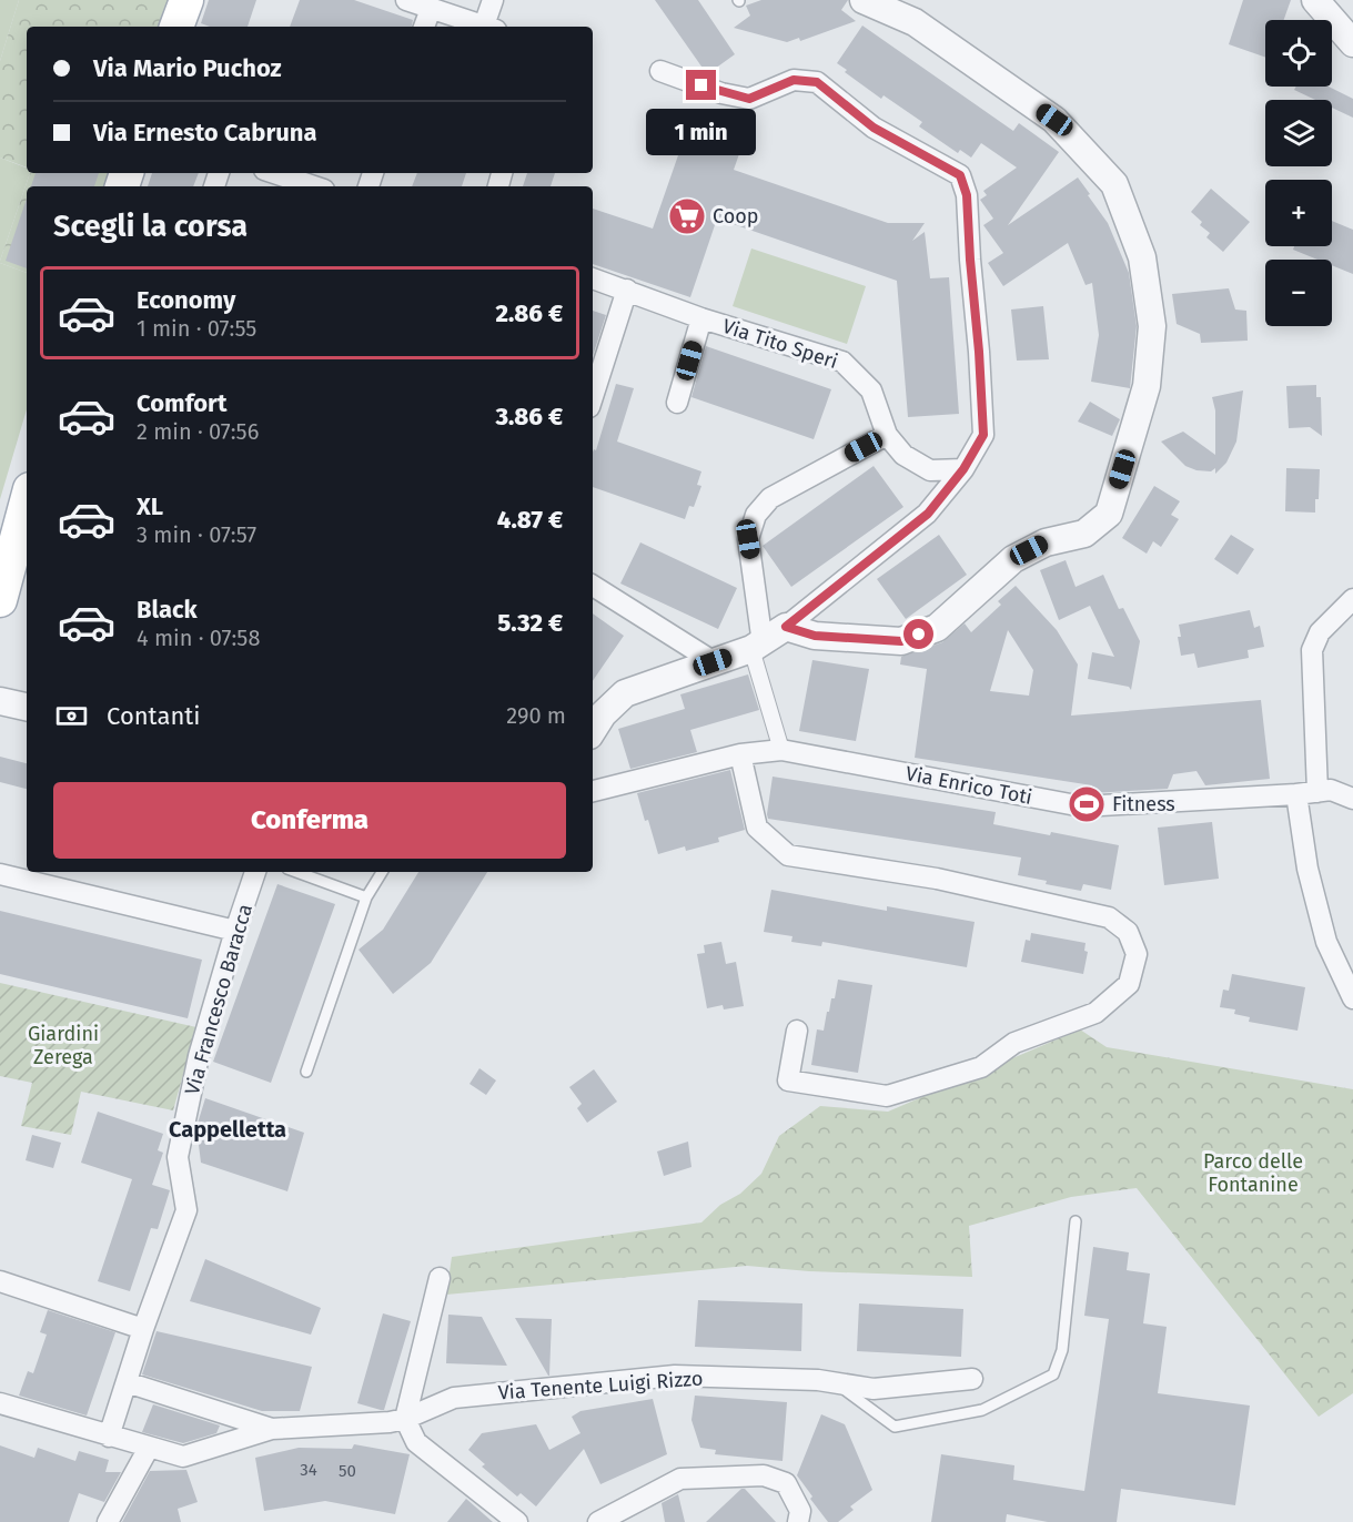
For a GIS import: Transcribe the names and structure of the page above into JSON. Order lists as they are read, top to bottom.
{
  "streets": {
    "street": [
      "Via Tito Speri",
      "Via Enrico Toti",
      "Via Francesco Baracca",
      "Via Tenente Luigi Rizzo"
    ]
  },
  "crossings": [
    ["Via Francesco Baracca", "Via Tenente Luigi Rizzo"]
  ],
  "districts": ["Cappelletta"],
  "parks": ["Giardini Zerega", "Parco delle Fontanine"],
  "places": {
    "supermarket": ["Coop"],
    "sports": ["Fitness"]
  },
  "house_numbers": ["34", "50"],
  "page": {
    "map_buttons": ["+", "−"],
    "banner": ["Via Mario Puchoz", "Via Ernesto Cabruna"],
    "bubble": "1 min",
    "heading": "Scegli la corsa",
    "list": [
      {
        "name": "Economy",
        "note": "1 min · 07:55",
        "value": "2.86 €"
      },
      {
        "name": "Comfort",
        "note": "2 min · 07:56",
        "value": "3.86 €"
      },
      {
        "name": "XL",
        "note": "3 min · 07:57",
        "value": "4.87 €"
      },
      {
        "name": "Black",
        "note": "4 min · 07:58",
        "value": "5.32 €"
      }
    ],
    "pay": ["Contanti", "290 m"],
    "buttons": "Conferma"
  }
}
